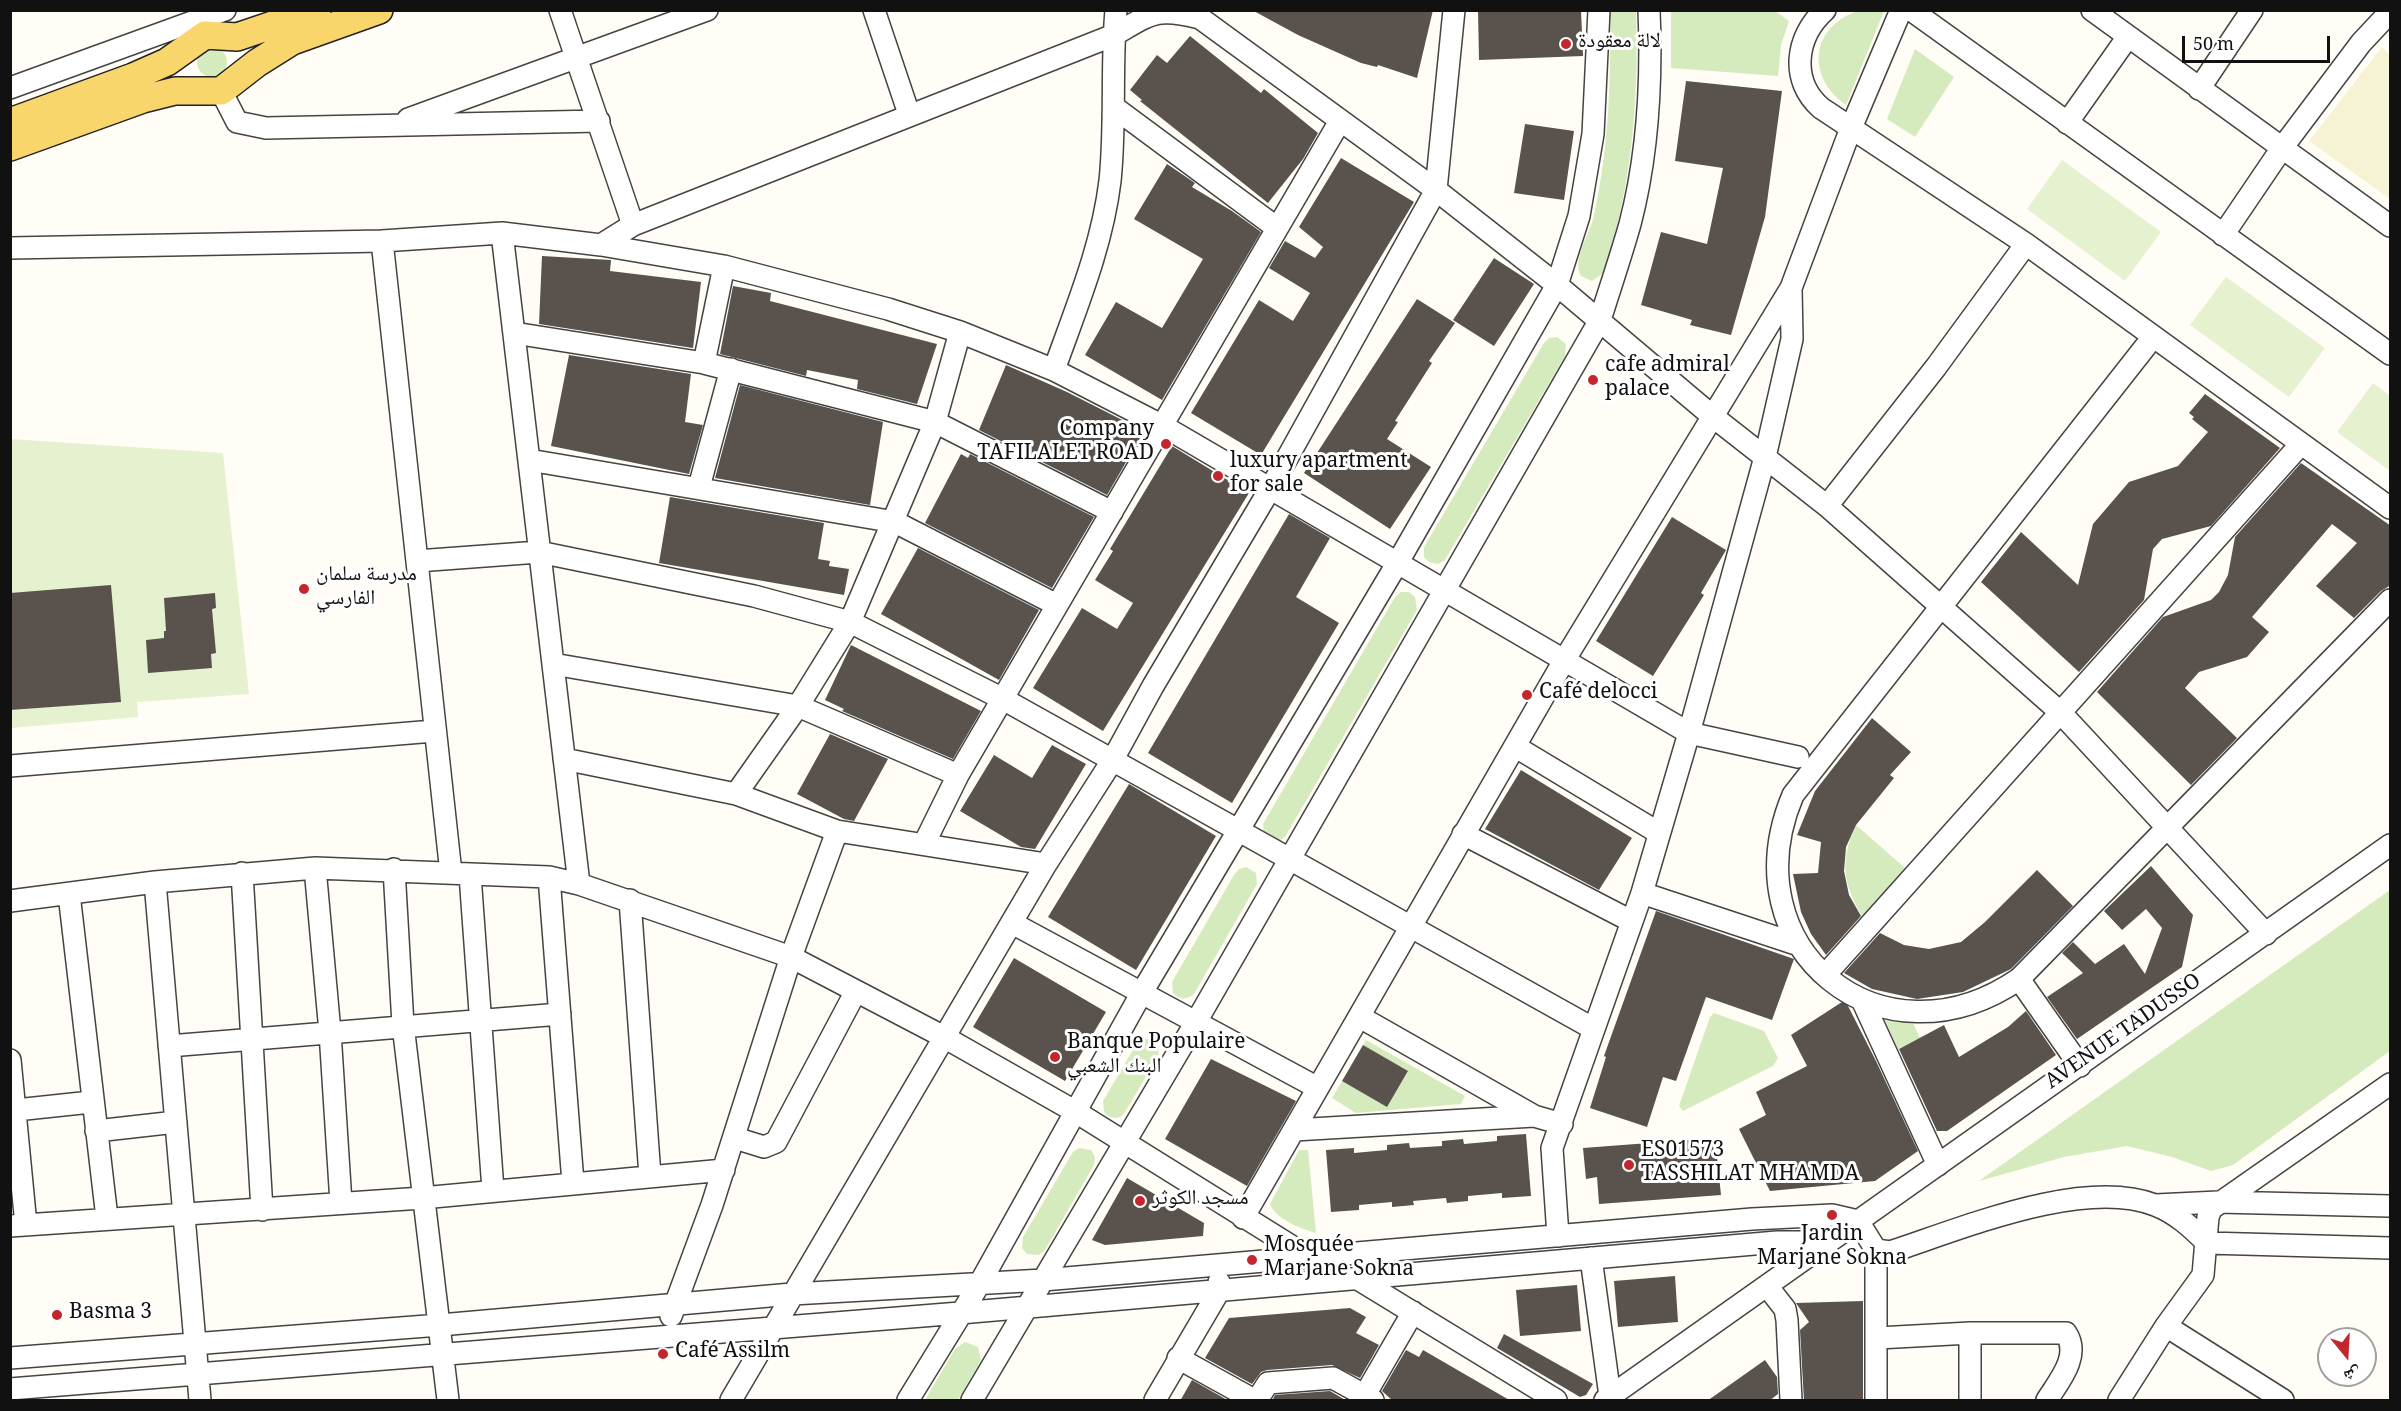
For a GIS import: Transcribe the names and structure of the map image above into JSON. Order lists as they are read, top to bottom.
{
  "streets": {
    "street": ["AVENUE TADUSSO"]
  },
  "places": [
    "لالة معقودة",
    "cafe admiral palace",
    "Company TAFILALET ROAD",
    "luxury apartment for sale",
    "مدرسة سلمان الفارسي",
    "Café delocci",
    "Banque Populaire البنك الشعبي",
    "ES01573 TASSHILAT MHAMDA",
    "مسجد الكوثر",
    "Jardin Marjane Sokna",
    "Mosquée Marjane Sokna",
    "Basma 3",
    "Café Assilm"
  ],
  "scale_bar": "50 m",
  "north": "bottom"
}
